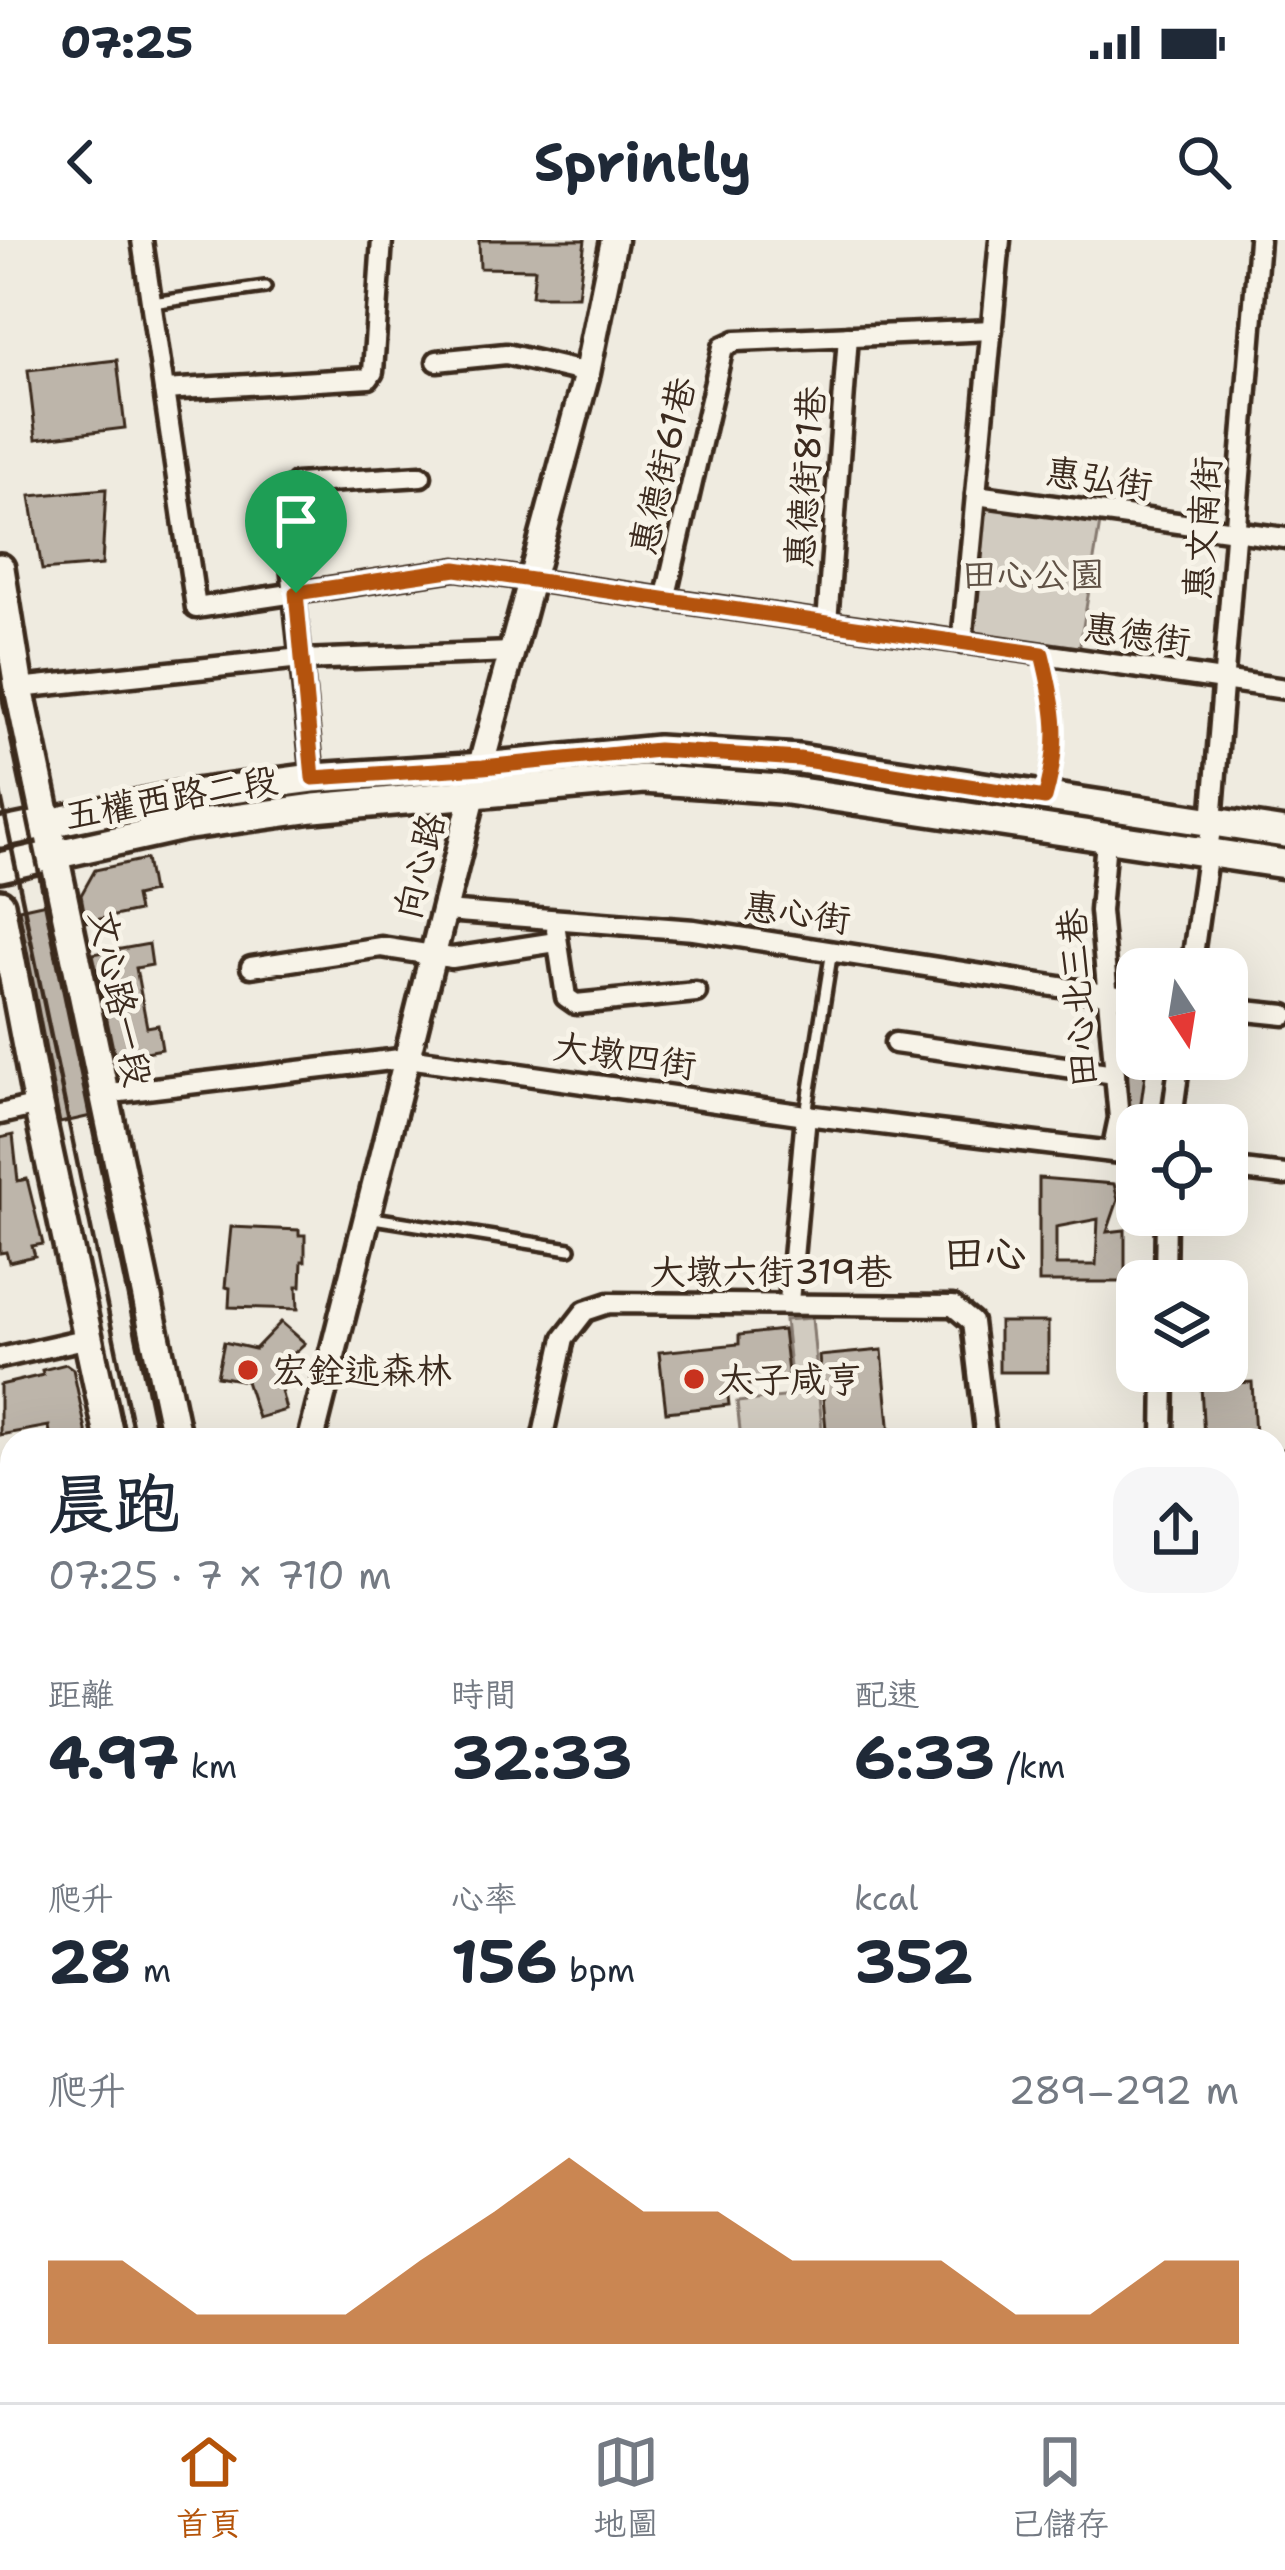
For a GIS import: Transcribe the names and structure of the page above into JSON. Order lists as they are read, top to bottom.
{
  "streets": {
    "main road": ["五權西路二段", "文心路一段"],
    "street": [
      "惠德街61巷",
      "惠德街81巷",
      "惠弘街",
      "惠文南街",
      "惠德街",
      "向心路",
      "惠心街",
      "田心北三巷",
      "大墩四街",
      "大墩六街319巷"
    ]
  },
  "crossings": [
    ["惠德街61巷", "惠德街81巷"],
    ["惠德街61巷", "惠德街"],
    ["惠德街81巷", "惠德街"],
    ["惠弘街", "惠文南街"],
    ["惠文南街", "惠德街"],
    ["惠文南街", "五權西路二段"],
    ["惠德街", "向心路"],
    ["五權西路二段", "向心路"],
    ["五權西路二段", "文心路一段"],
    ["五權西路二段", "田心北三巷"],
    ["向心路", "惠心街"],
    ["向心路", "大墩四街"],
    ["惠心街", "田心北三巷"],
    ["文心路一段", "大墩四街"],
    ["田心北三巷", "大墩四街"]
  ],
  "districts": ["田心"],
  "parks": ["田心公園"],
  "places": ["宏銓述森林", "太子咸亨"],
  "north": "bottom",
  "page": {
    "status": "07:25",
    "header": "Sprintly",
    "heading": ["晨跑", "07:25 · 7 × 710 m"],
    "stats": [
      ["距離", "4.97 km"],
      ["時間", "32:33"],
      ["配速", "6:33 /km"],
      ["爬升", "28 m"],
      ["心率", "156 bpm"],
      ["kcal", "352"]
    ],
    "chart": ["爬升", "289–292 m"],
    "tabs": ["首頁", "地圖", "已儲存"]
  }
}
